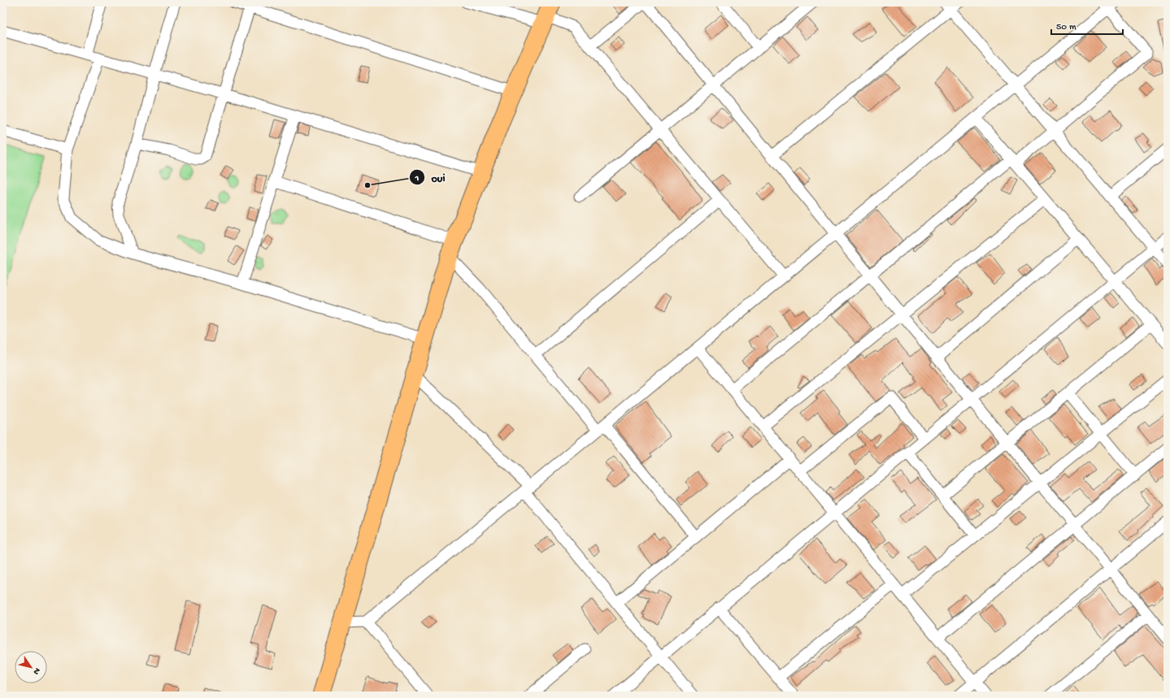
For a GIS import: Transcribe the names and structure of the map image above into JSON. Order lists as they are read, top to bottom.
{
  "places": ["oui"],
  "scale_bar": "50 m",
  "north": "bottom right"
}
